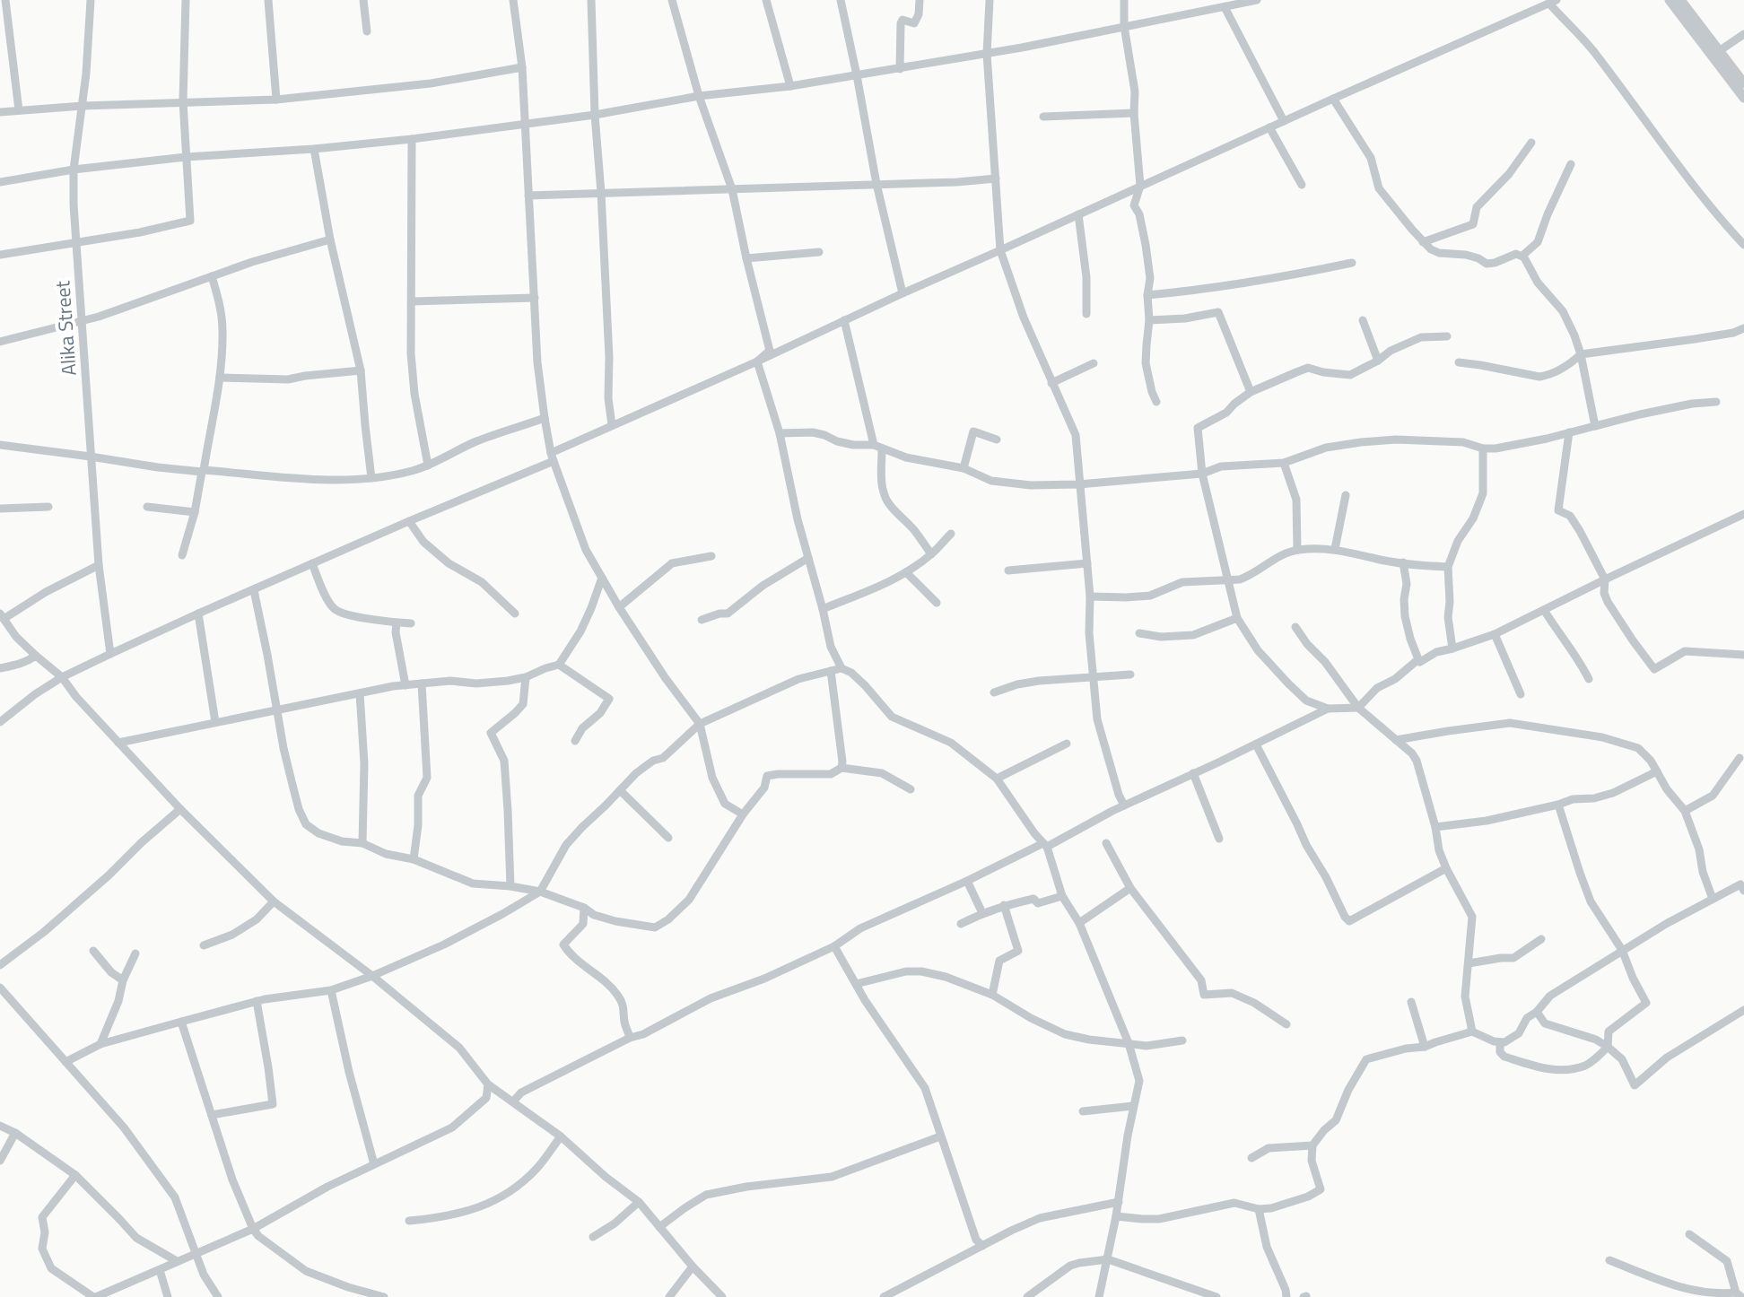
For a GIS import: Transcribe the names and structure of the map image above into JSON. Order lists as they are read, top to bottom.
{
  "streets": {
    "street": ["Alika Street"]
  }
}
